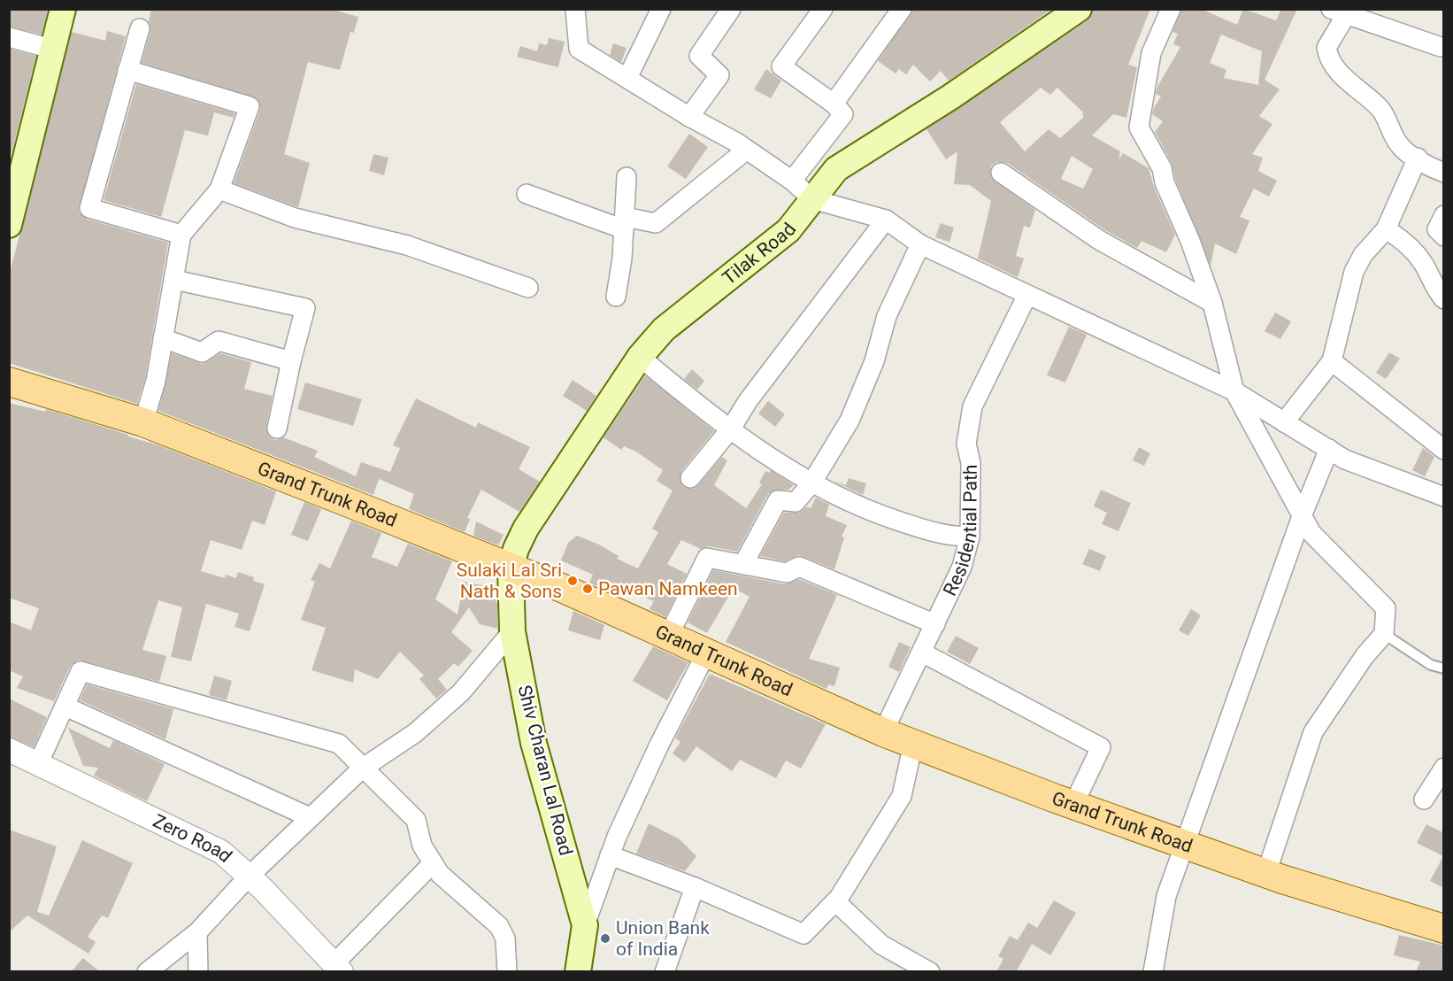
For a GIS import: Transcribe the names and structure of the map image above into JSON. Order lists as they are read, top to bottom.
{
  "streets": {
    "main road": ["Tilak Road", "Grand Trunk Road", "Shiv Charan Lal Road"],
    "street": ["Residential Path", "Zero Road"]
  },
  "crossings": [
    ["Tilak Road", "Grand Trunk Road"],
    ["Tilak Road", "Shiv Charan Lal Road"],
    ["Grand Trunk Road", "Residential Path"],
    ["Grand Trunk Road", "Shiv Charan Lal Road"]
  ],
  "places": ["Sulaki Lal Sri Nath & Sons", "Pawan Namkeen", "Union Bank of India"]
}
